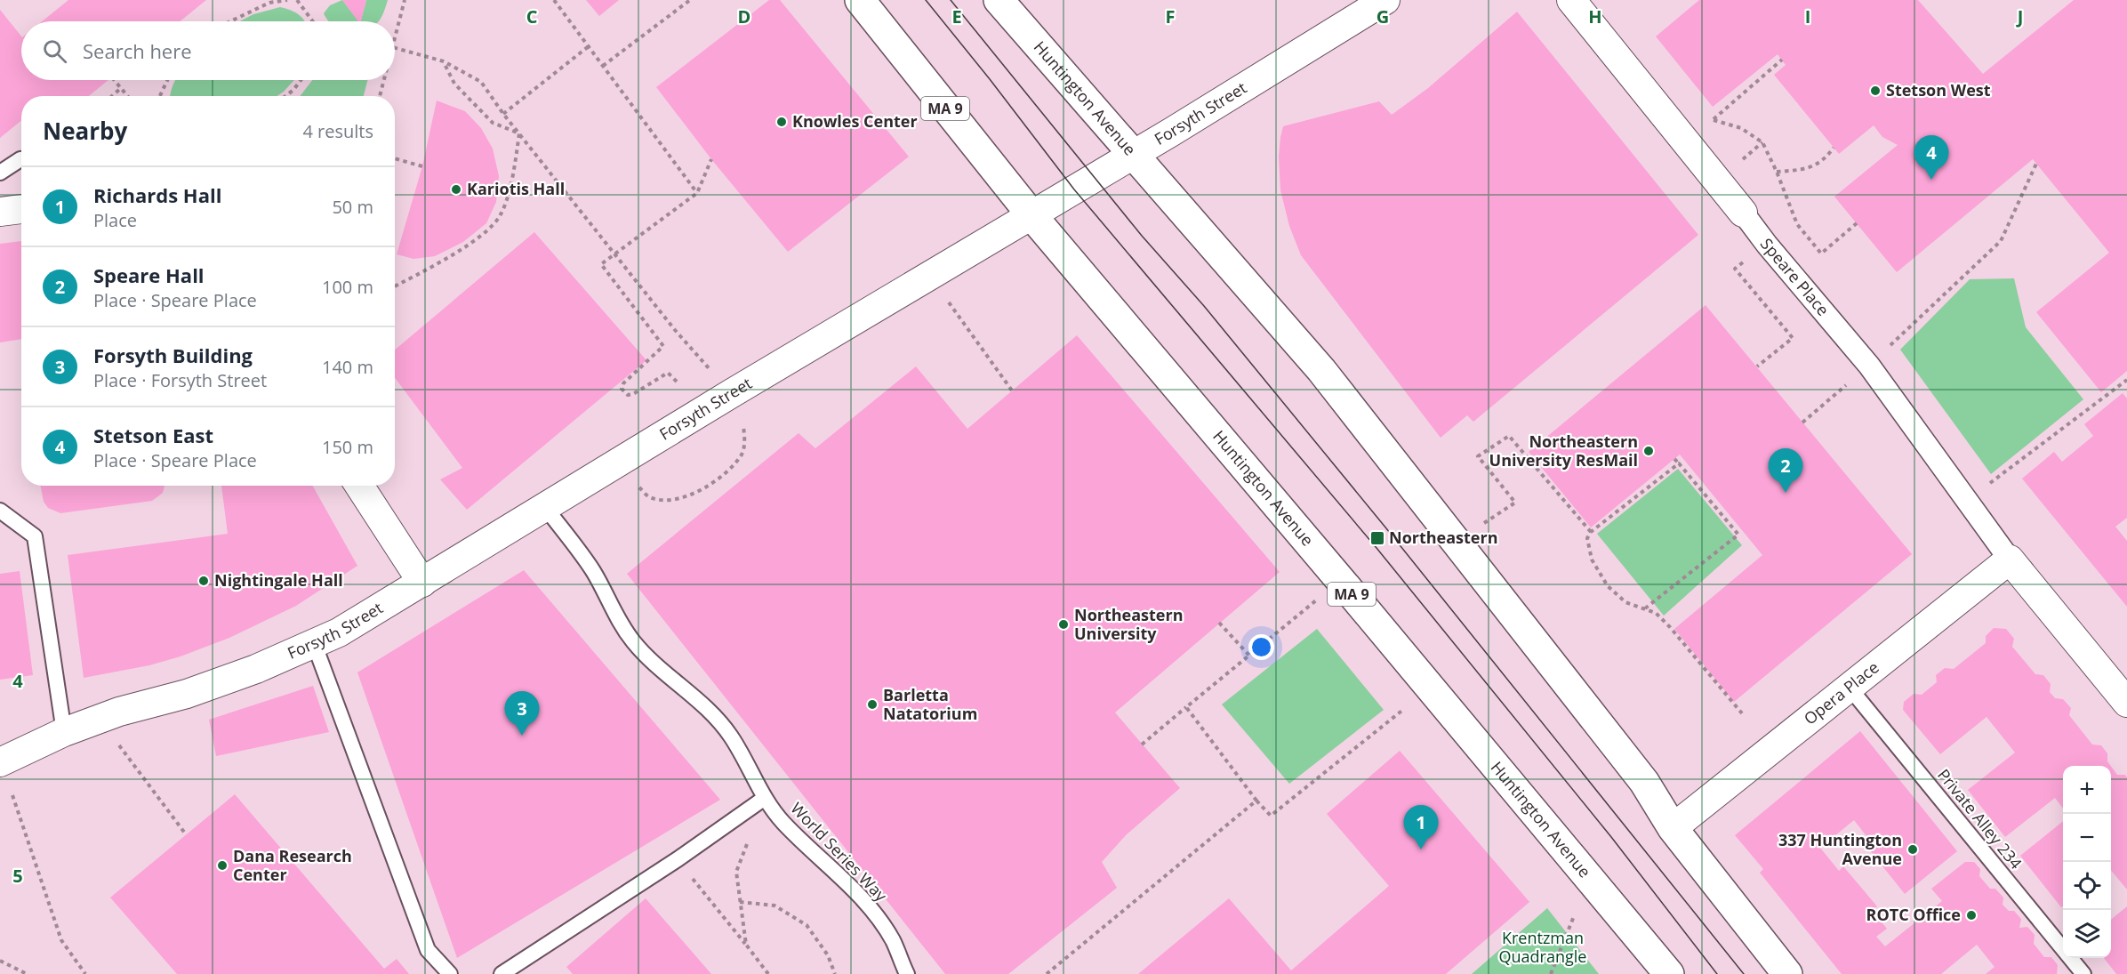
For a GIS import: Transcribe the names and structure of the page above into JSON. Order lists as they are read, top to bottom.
{
  "streets": {
    "main road": ["Huntington Avenue", "MA 9"],
    "street": ["Forsyth Street", "Speare Place", "Opera Place"],
    "lane": ["Private Alley 234", "World Series Way"]
  },
  "crossings": [
    ["Huntington Avenue", "Forsyth Street"],
    ["Huntington Avenue", "Opera Place"],
    ["Forsyth Street", "World Series Way"],
    ["Speare Place", "Opera Place"],
    ["Opera Place", "Private Alley 234"]
  ],
  "parks": ["Krentzman Quadrangle"],
  "places": {
    "other": [
      "Stetson West",
      "Knowles Center",
      "Kariotis Hall",
      "Northeastern University ResMail",
      "Nightingale Hall",
      "Northeastern University",
      "Barletta Natatorium",
      "337 Huntington Avenue",
      "Dana Research Center",
      "ROTC Office"
    ],
    "transit": ["Northeastern"]
  },
  "page": {
    "search": "Search here",
    "heading": ["Nearby", "4 results"],
    "pins": [
      "4",
      "2",
      "3",
      "1"
    ],
    "list": [
      {
        "mark": "1",
        "name": "Richards Hall",
        "note": "Place",
        "value": "50 m"
      },
      {
        "mark": "2",
        "name": "Speare Hall",
        "note": "Place · Speare Place",
        "value": "100 m"
      },
      {
        "mark": "3",
        "name": "Forsyth Building",
        "note": "Place · Forsyth Street",
        "value": "140 m"
      },
      {
        "mark": "4",
        "name": "Stetson East",
        "note": "Place · Speare Place",
        "value": "150 m"
      }
    ],
    "map_buttons": ["+", "−"]
  },
  "grid": {
    "columns": [
      "C",
      "D",
      "E",
      "F",
      "G",
      "H",
      "I",
      "J"
    ],
    "rows": ["4", "5"]
  }
}
